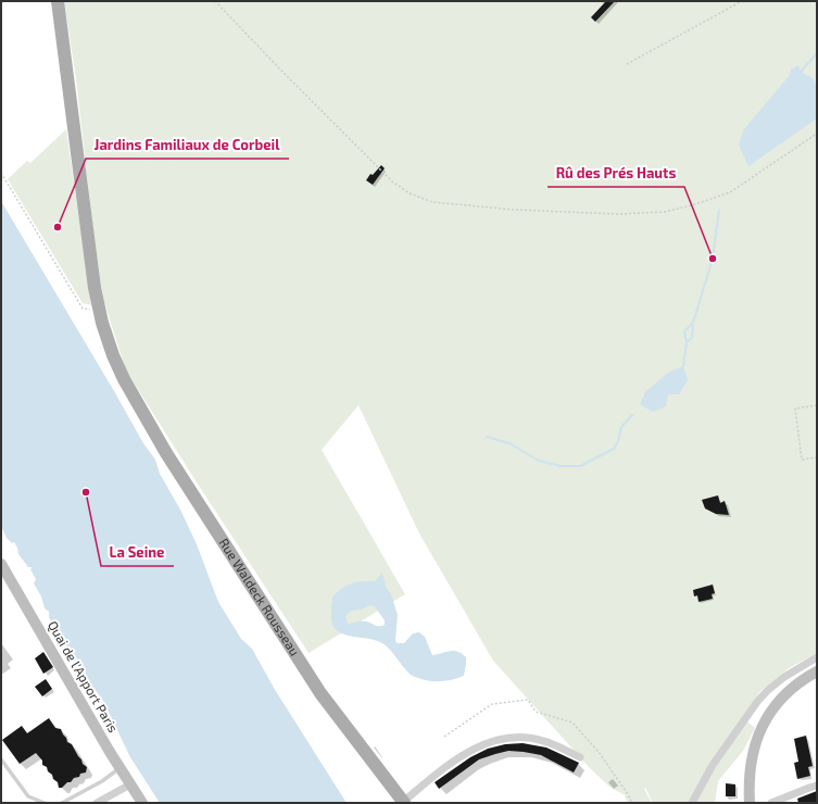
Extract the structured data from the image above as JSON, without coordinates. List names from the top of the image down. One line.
{"streets":{"main road":["Rue Waldeck Rousseau","Quai de l'Apport Paris"]},"places":["Jardins Familiaux de Corbeil","Rû des Prés Hauts","La Seine"]}
